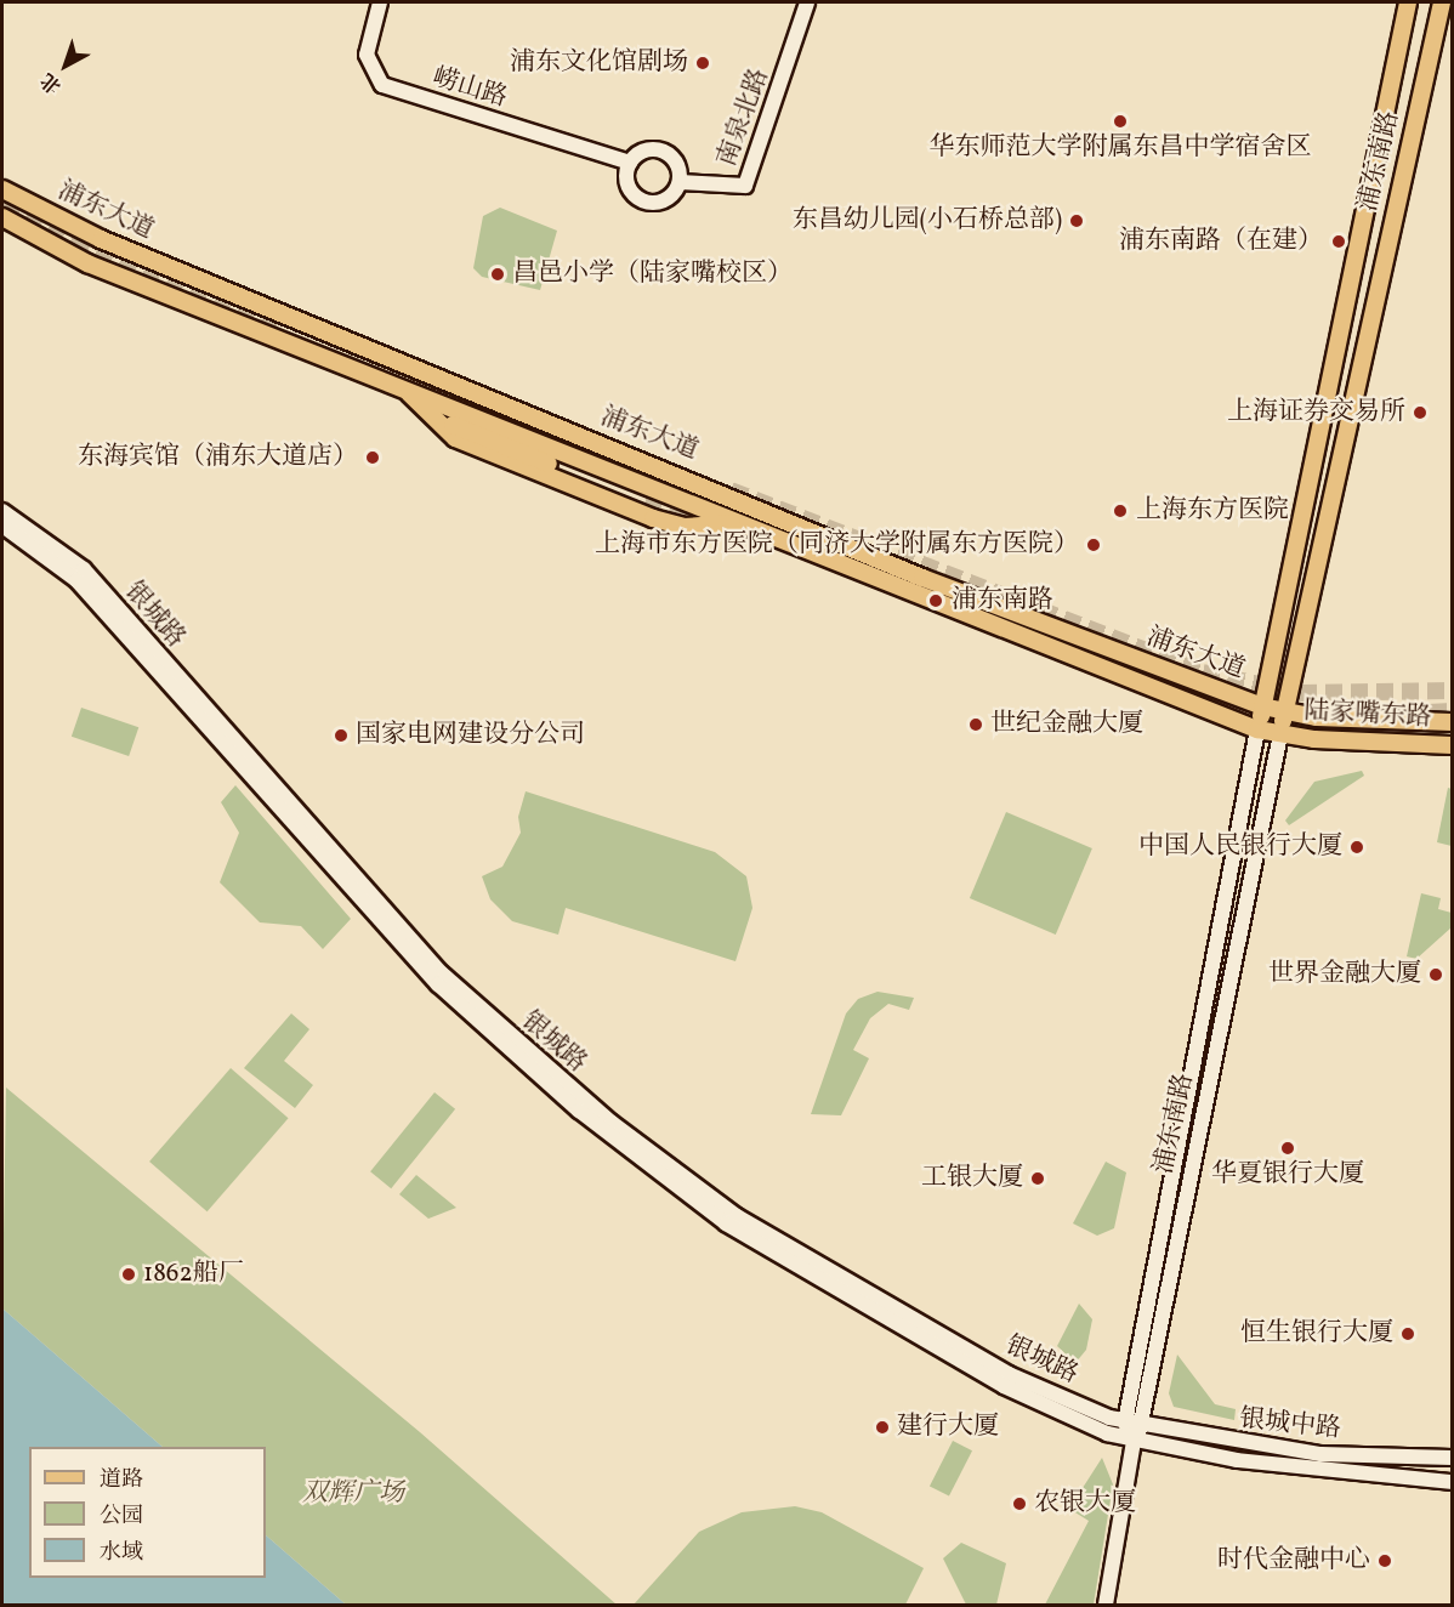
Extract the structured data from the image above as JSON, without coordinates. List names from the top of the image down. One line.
{"streets":{"main road":["崂山路","南泉北路","浦东南路","浦东大道","银城路","陆家嘴东路","银城中路"]},"crossings":[["崂山路","南泉北路"],["浦东南路","浦东大道"],["浦东南路","银城路"],["浦东南路","陆家嘴东路"],["浦东南路","银城中路"],["浦东大道","陆家嘴东路"],["银城路","银城中路"]],"parks":["双辉广场"],"places":["浦东文化馆剧场","华东师范大学附属东昌中学宿舍区","东昌幼儿园(小石桥总部)","浦东南路（在建）","昌邑小学（陆家嘴校区）","上海证券交易所","东海宾馆（浦东大道店）","上海东方医院","上海市东方医院（同济大学附属东方医院）","浦东南路","世纪金融大厦","国家电网建设分公司","中国人民银行大厦","世界金融大厦","华夏银行大厦","工银大厦","1862船厂","恒生银行大厦","建行大厦","农银大厦","时代金融中心"],"legend":["道路","公园","水域"],"north":"bottom left"}
